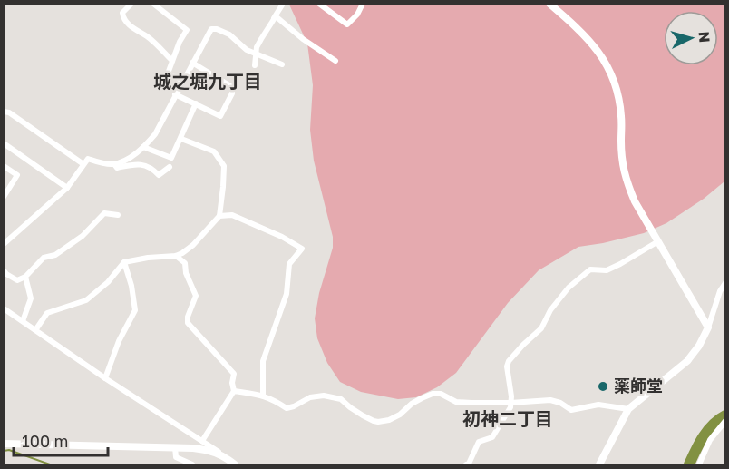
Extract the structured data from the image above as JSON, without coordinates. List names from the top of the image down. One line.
{"districts":["城之堀九丁目","初神二丁目"],"places":["薬師堂"],"scale_bar":"100 m","north":"right"}
